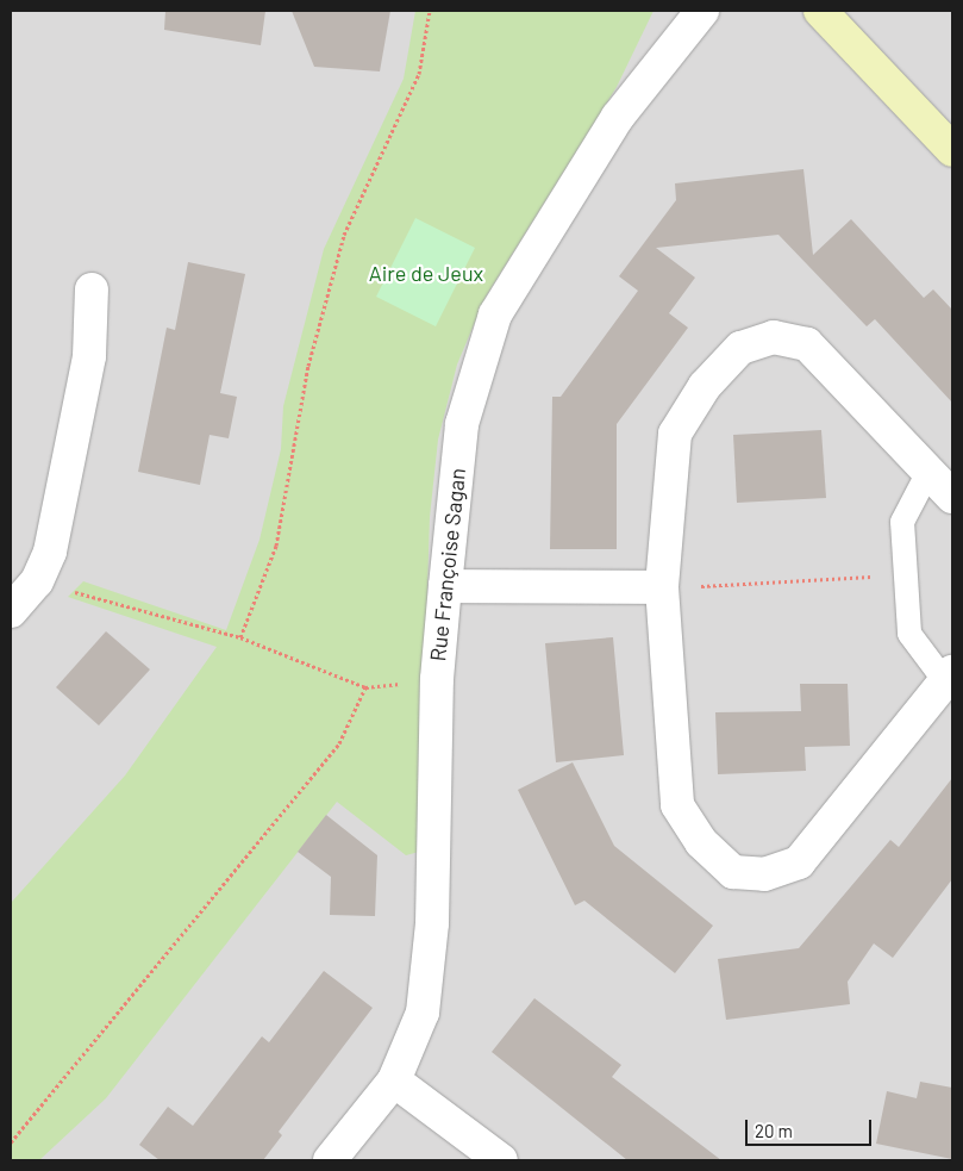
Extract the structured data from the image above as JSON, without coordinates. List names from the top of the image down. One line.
{"streets":{"street":["Rue Françoise Sagan"]},"parks":["Aire de Jeux"],"scale_bar":"20 m"}
